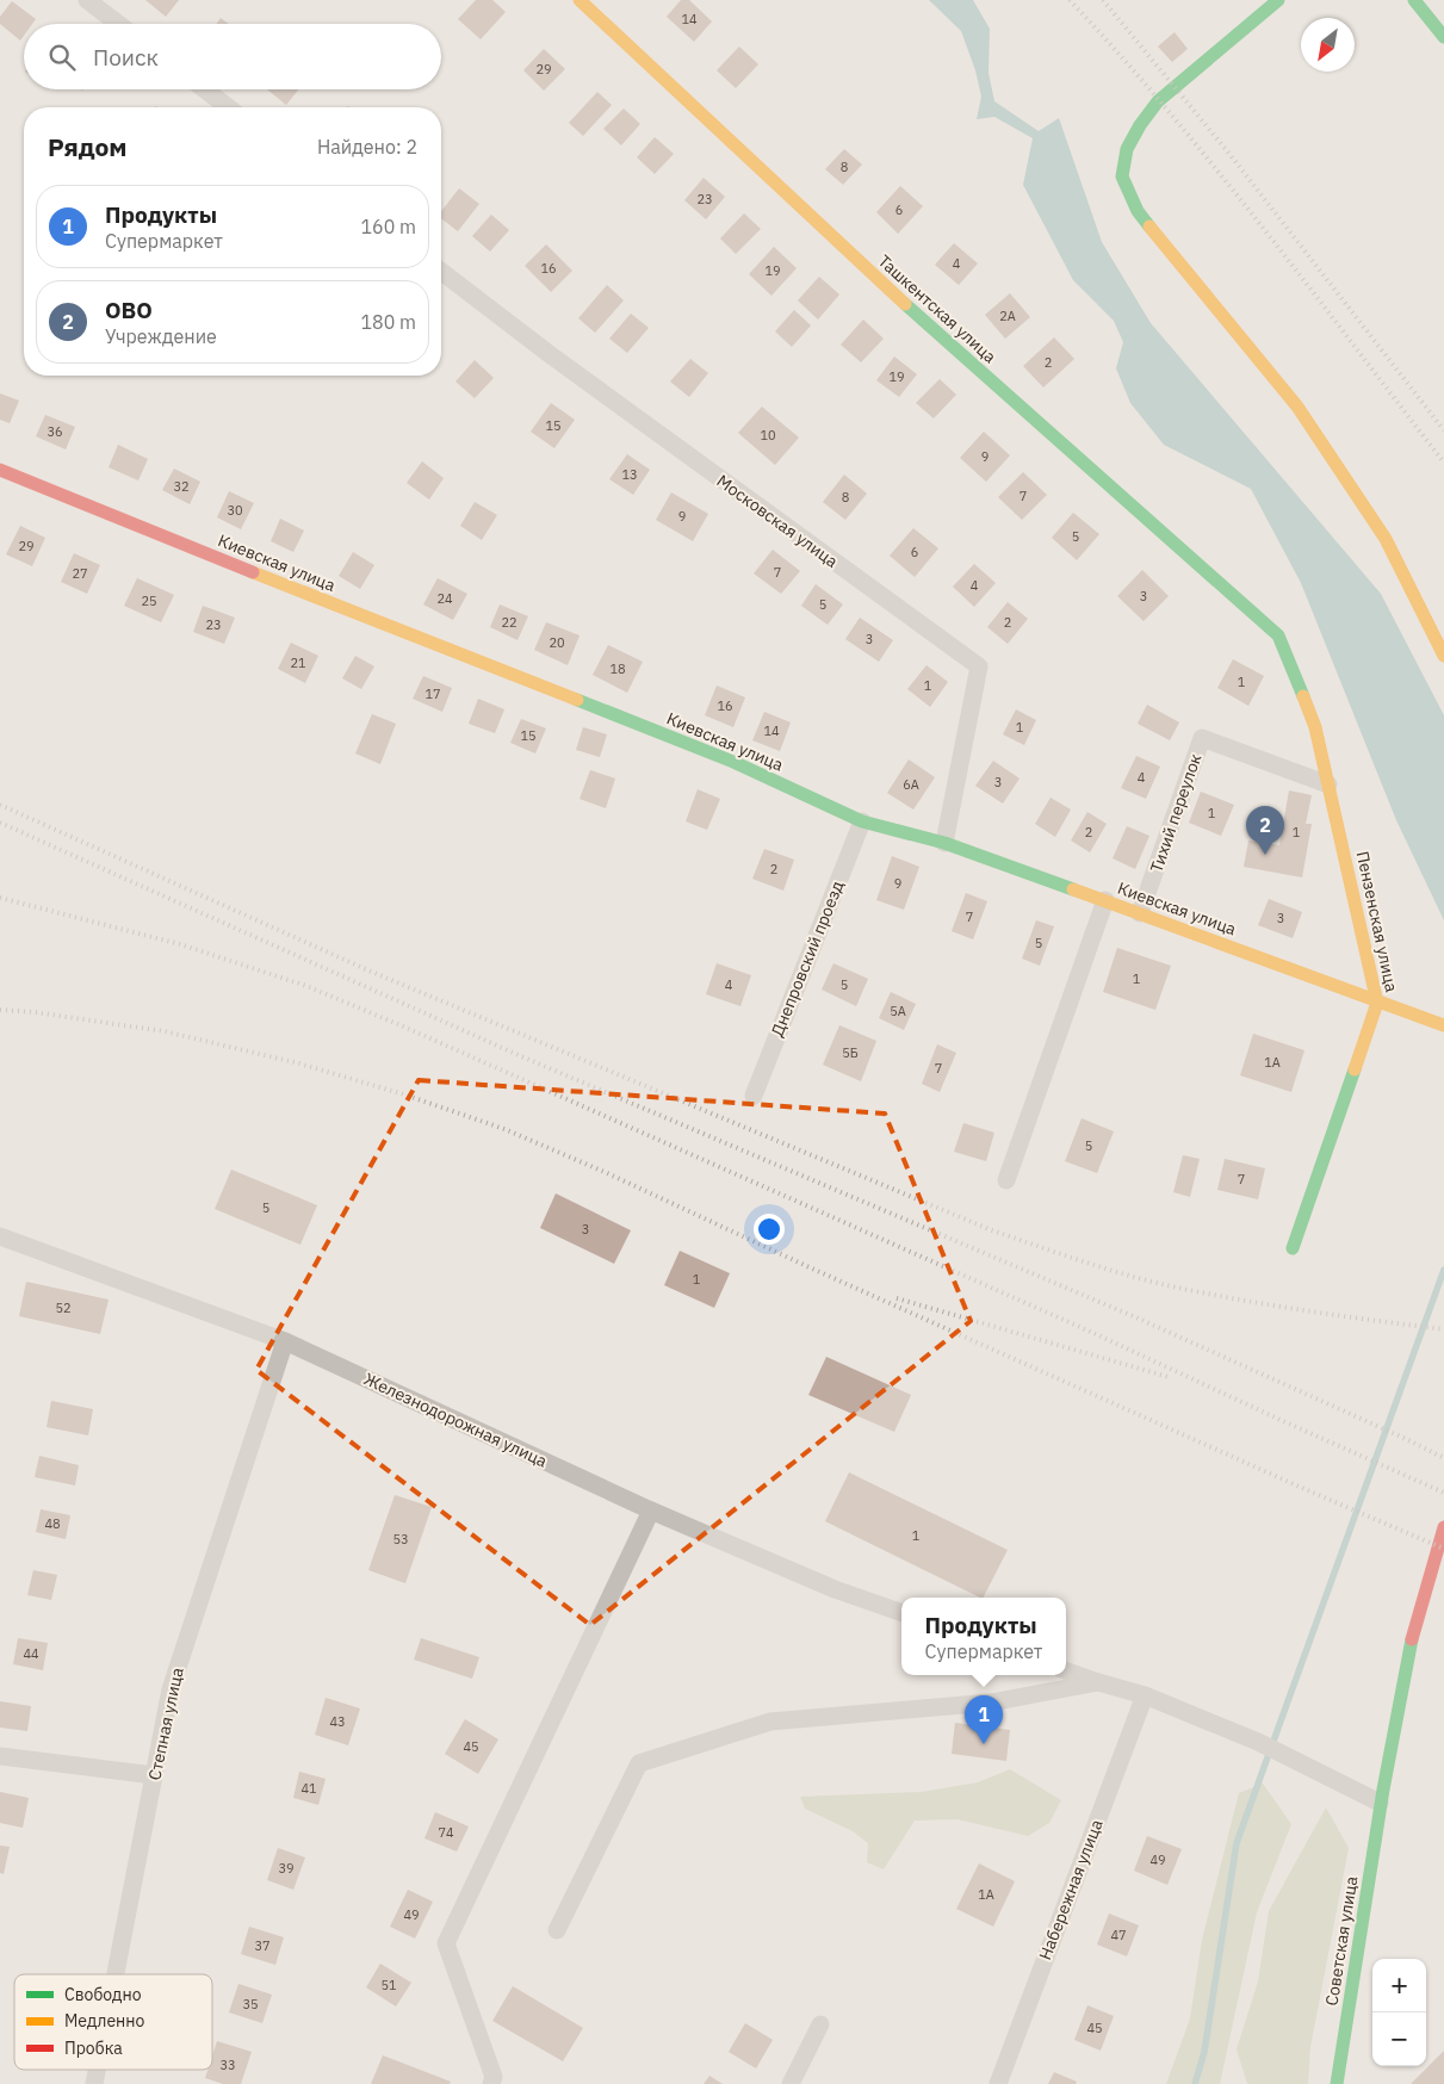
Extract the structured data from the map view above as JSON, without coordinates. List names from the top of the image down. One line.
{"streets":{"street":["Ташкентская улица","Московская улица","Киевская улица","Тихий переулок","Пензенская улица","Днепровский проезд","Железнодорожная улица","Степная улица","Набережная улица","Советская улица"]},"crossings":[["Ташкентская улица","Пензенская улица"],["Московская улица","Киевская улица"],["Киевская улица","Тихий переулок"],["Киевская улица","Пензенская улица"],["Киевская улица","Днепровский проезд"],["Тихий переулок","Пензенская улица"],["Железнодорожная улица","Степная улица"]],"house_numbers":["14","29","8","23","6","4","16","19","2А","2","19","15","36","10","9","13","32","7","8","30","9","5","29","6","7","27","4","3","24","25","5","22","2","23","3","20","21","18","1","1","17","16","1","14","15","4","3","6А","1","2","1","2","9","7","3","5","1","4","5","5А","5Б","1А","7","5","7","5","3","1","52","48","1","53","44","43","45","41","74","49","39","1А","49","47","37","51","35","45","33"],"legend":["Свободно","Медленно","Пробка"],"north":"bottom left","page":{"search":"Поиск","heading":["Рядом","Найдено: 2"],"list":[{"mark":"1","name":"Продукты","note":"Супермаркет","value":"160 m"},{"mark":"2","name":"ОВО","note":"Учреждение","value":"180 m"}],"pins":["2","1"],"popup":["Продукты","Супермаркет"],"map_buttons":["+","−"]}}
